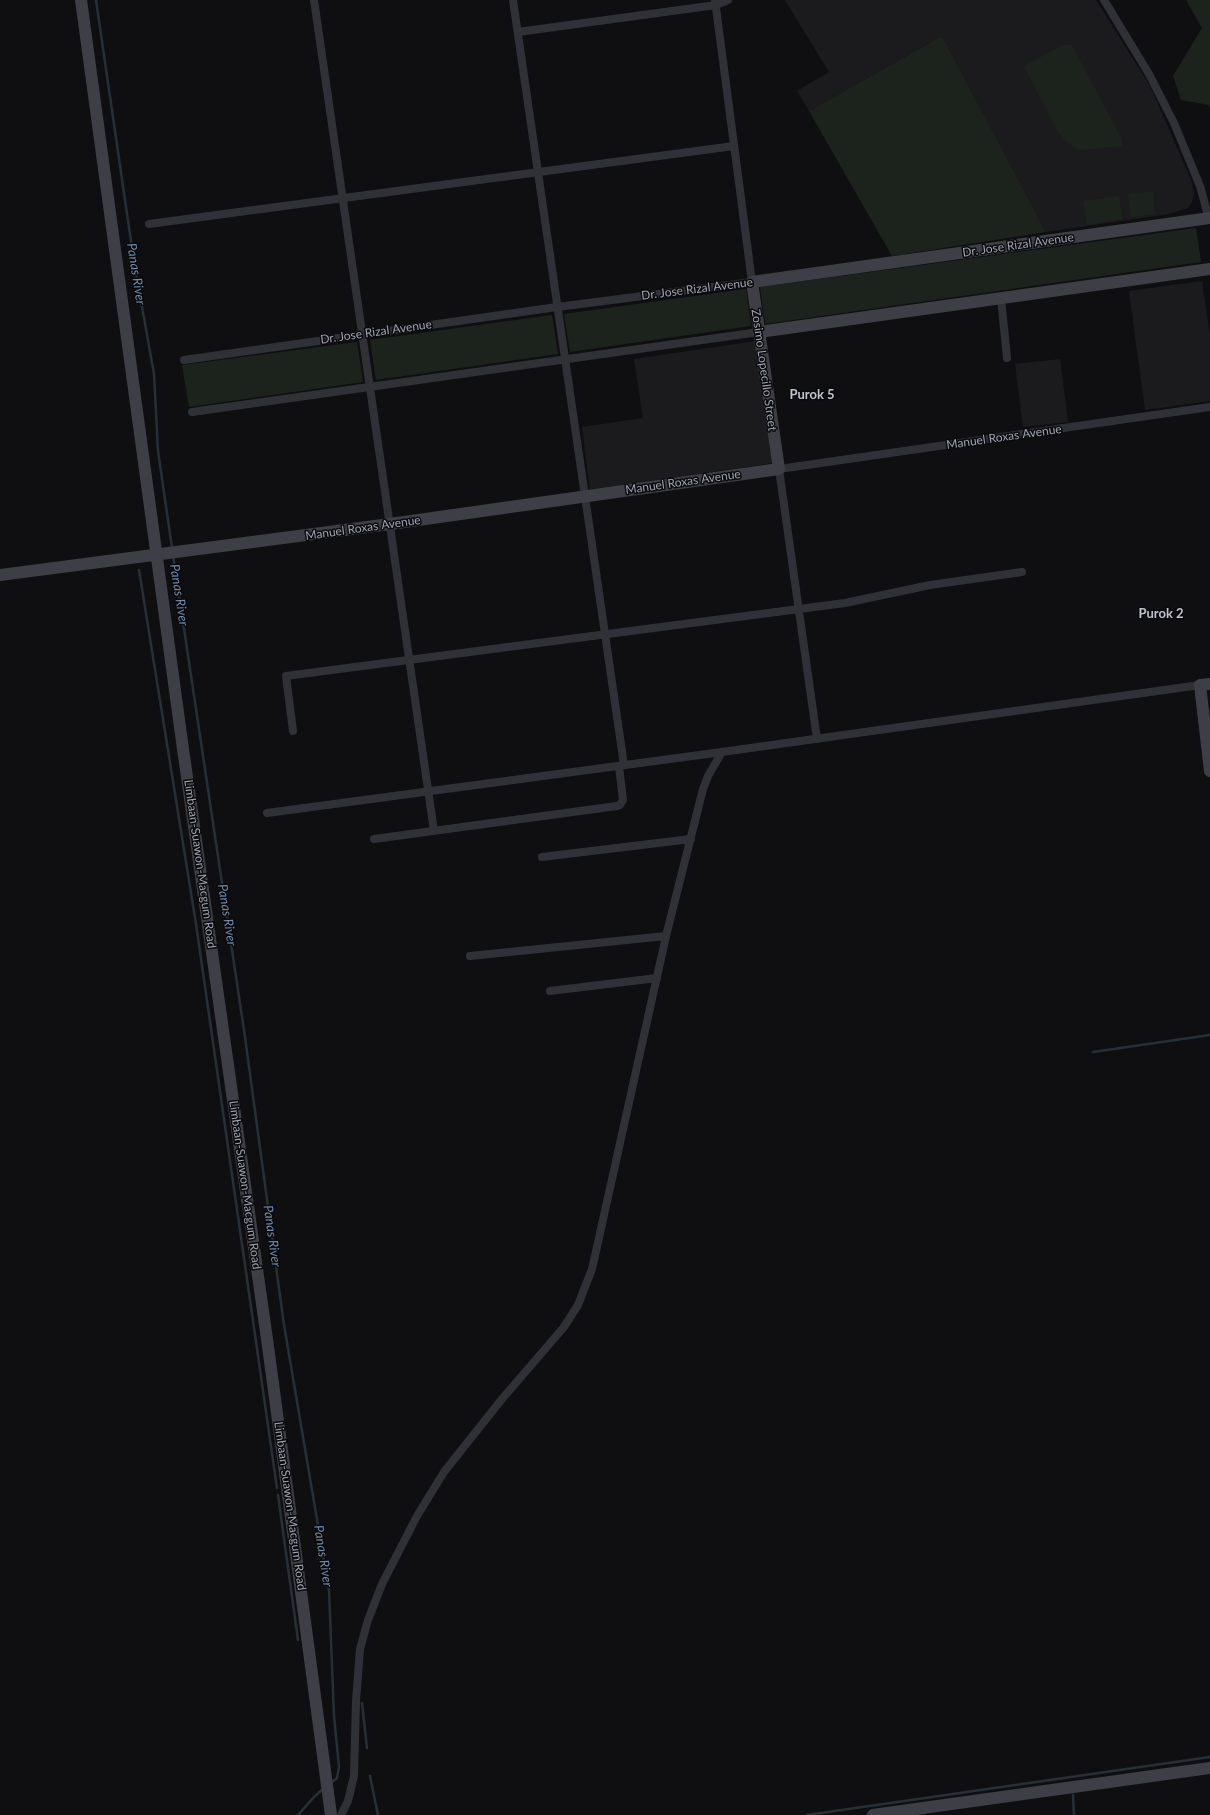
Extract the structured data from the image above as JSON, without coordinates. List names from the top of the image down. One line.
{"streets":{"street":["Dr. Jose Rizal Avenue","Zosimo Lopecillo Street","Manuel Roxas Avenue","Limbaan-Suawon-Macgum Road"]},"crossings":[["Dr. Jose Rizal Avenue","Zosimo Lopecillo Street"],["Zosimo Lopecillo Street","Manuel Roxas Avenue"],["Manuel Roxas Avenue","Limbaan-Suawon-Macgum Road"]],"districts":["Purok 5","Purok 2"],"water":["Panas River"]}
